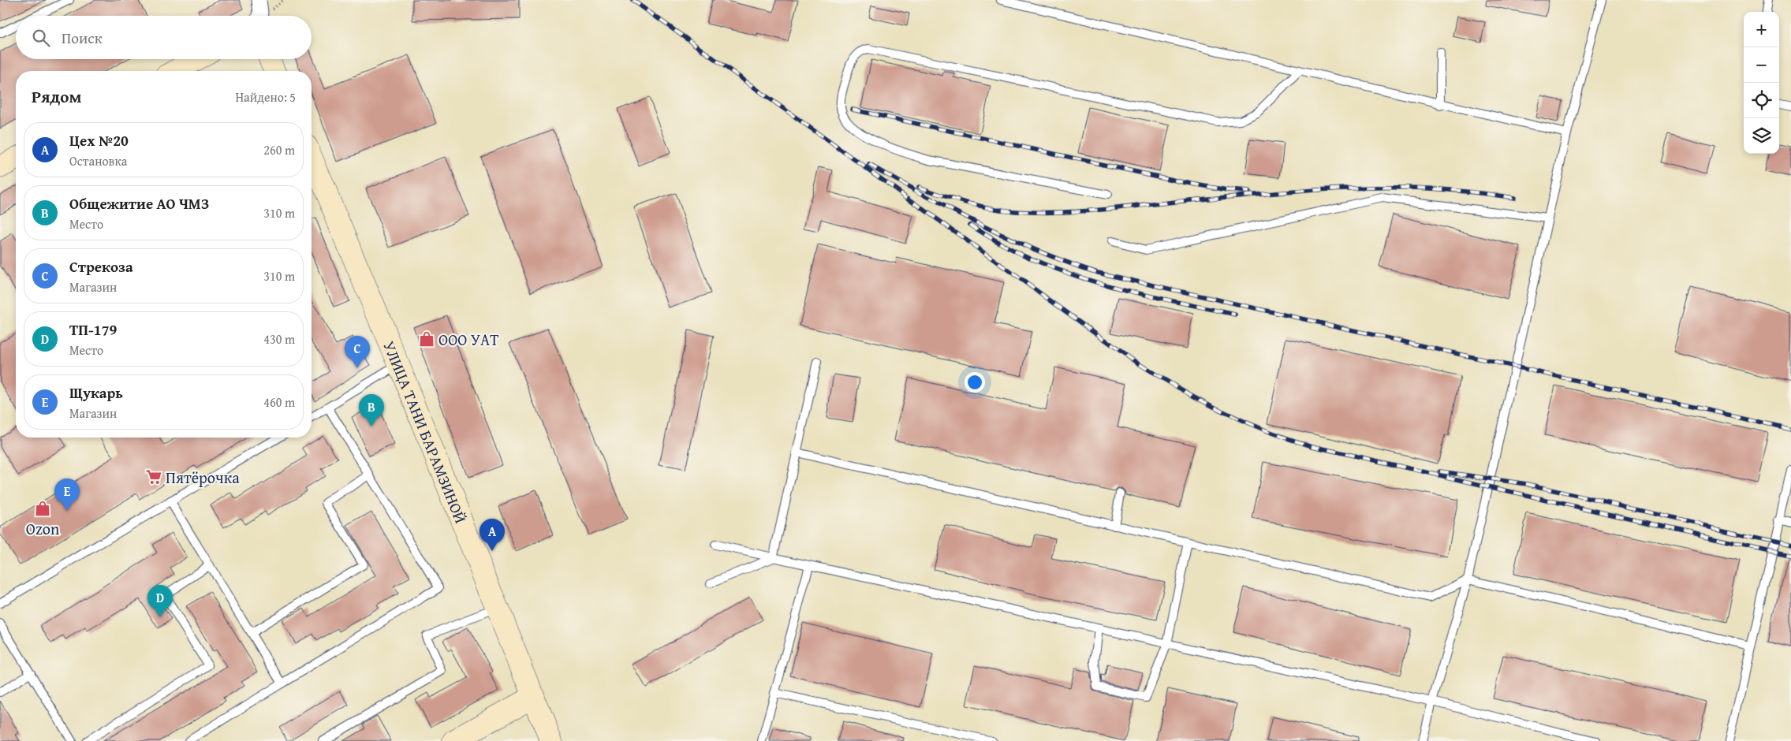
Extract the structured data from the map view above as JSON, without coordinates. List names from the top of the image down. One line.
{"streets":{"street":["УЛИЦА ТАНИ БАРАМЗИНОЙ"]},"places":{"shop":["ООО УАТ","Ozon"],"supermarket":["Пятёрочка"]},"page":{"map_buttons":["+","−"],"search":"Поиск","heading":["Рядом","Найдено: 5"],"list":[{"mark":"A","name":"Цех №20","note":"Остановка","value":"260 m"},{"mark":"B","name":"Общежитие АО ЧМЗ","note":"Место","value":"310 m"},{"mark":"C","name":"Стрекоза","note":"Магазин","value":"310 m"},{"mark":"D","name":"ТП-179","note":"Место","value":"430 m"},{"mark":"E","name":"Щукарь","note":"Магазин","value":"460 m"}],"pins":["C","B","E","A","D"]}}
